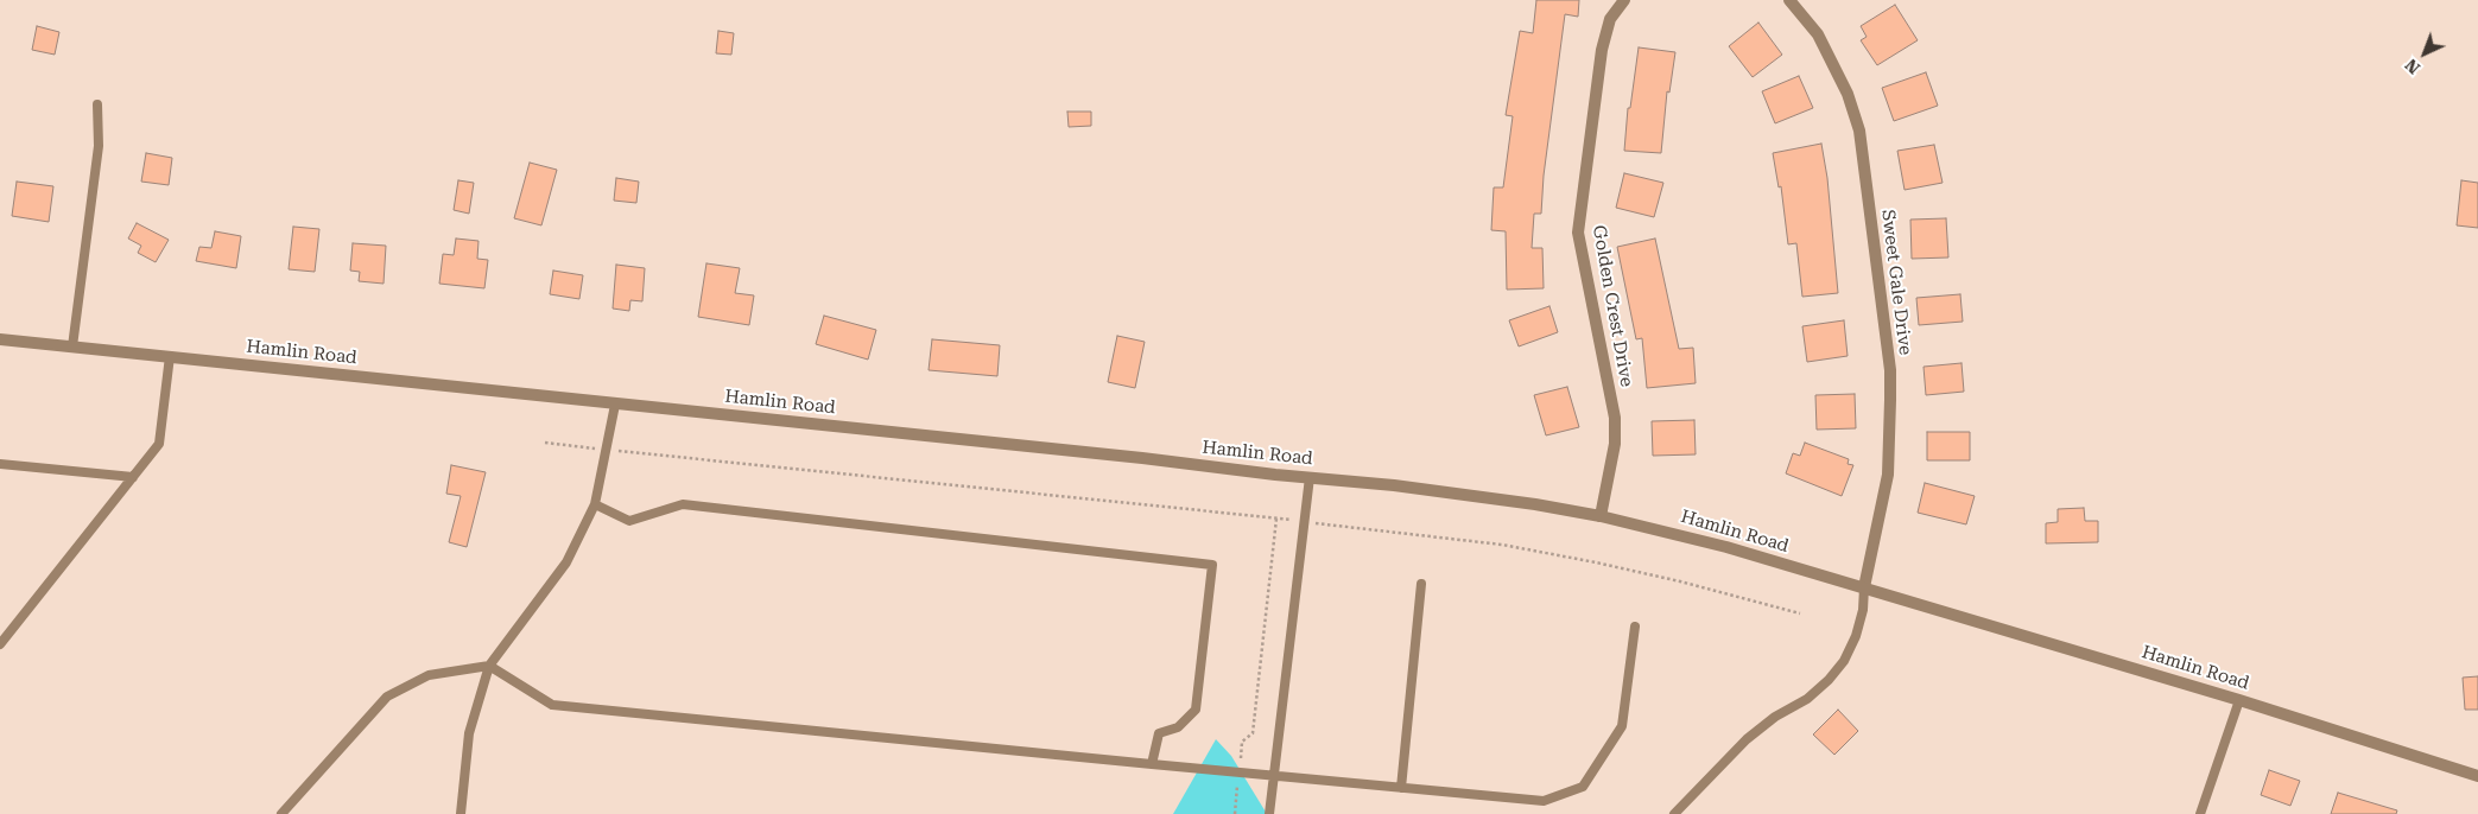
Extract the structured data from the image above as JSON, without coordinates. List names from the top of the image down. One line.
{"streets":{"street":["Sweet Gale Drive","Golden Crest Drive","Hamlin Road"]},"crossings":[["Sweet Gale Drive","Hamlin Road"],["Golden Crest Drive","Hamlin Road"]],"north":"bottom left"}
